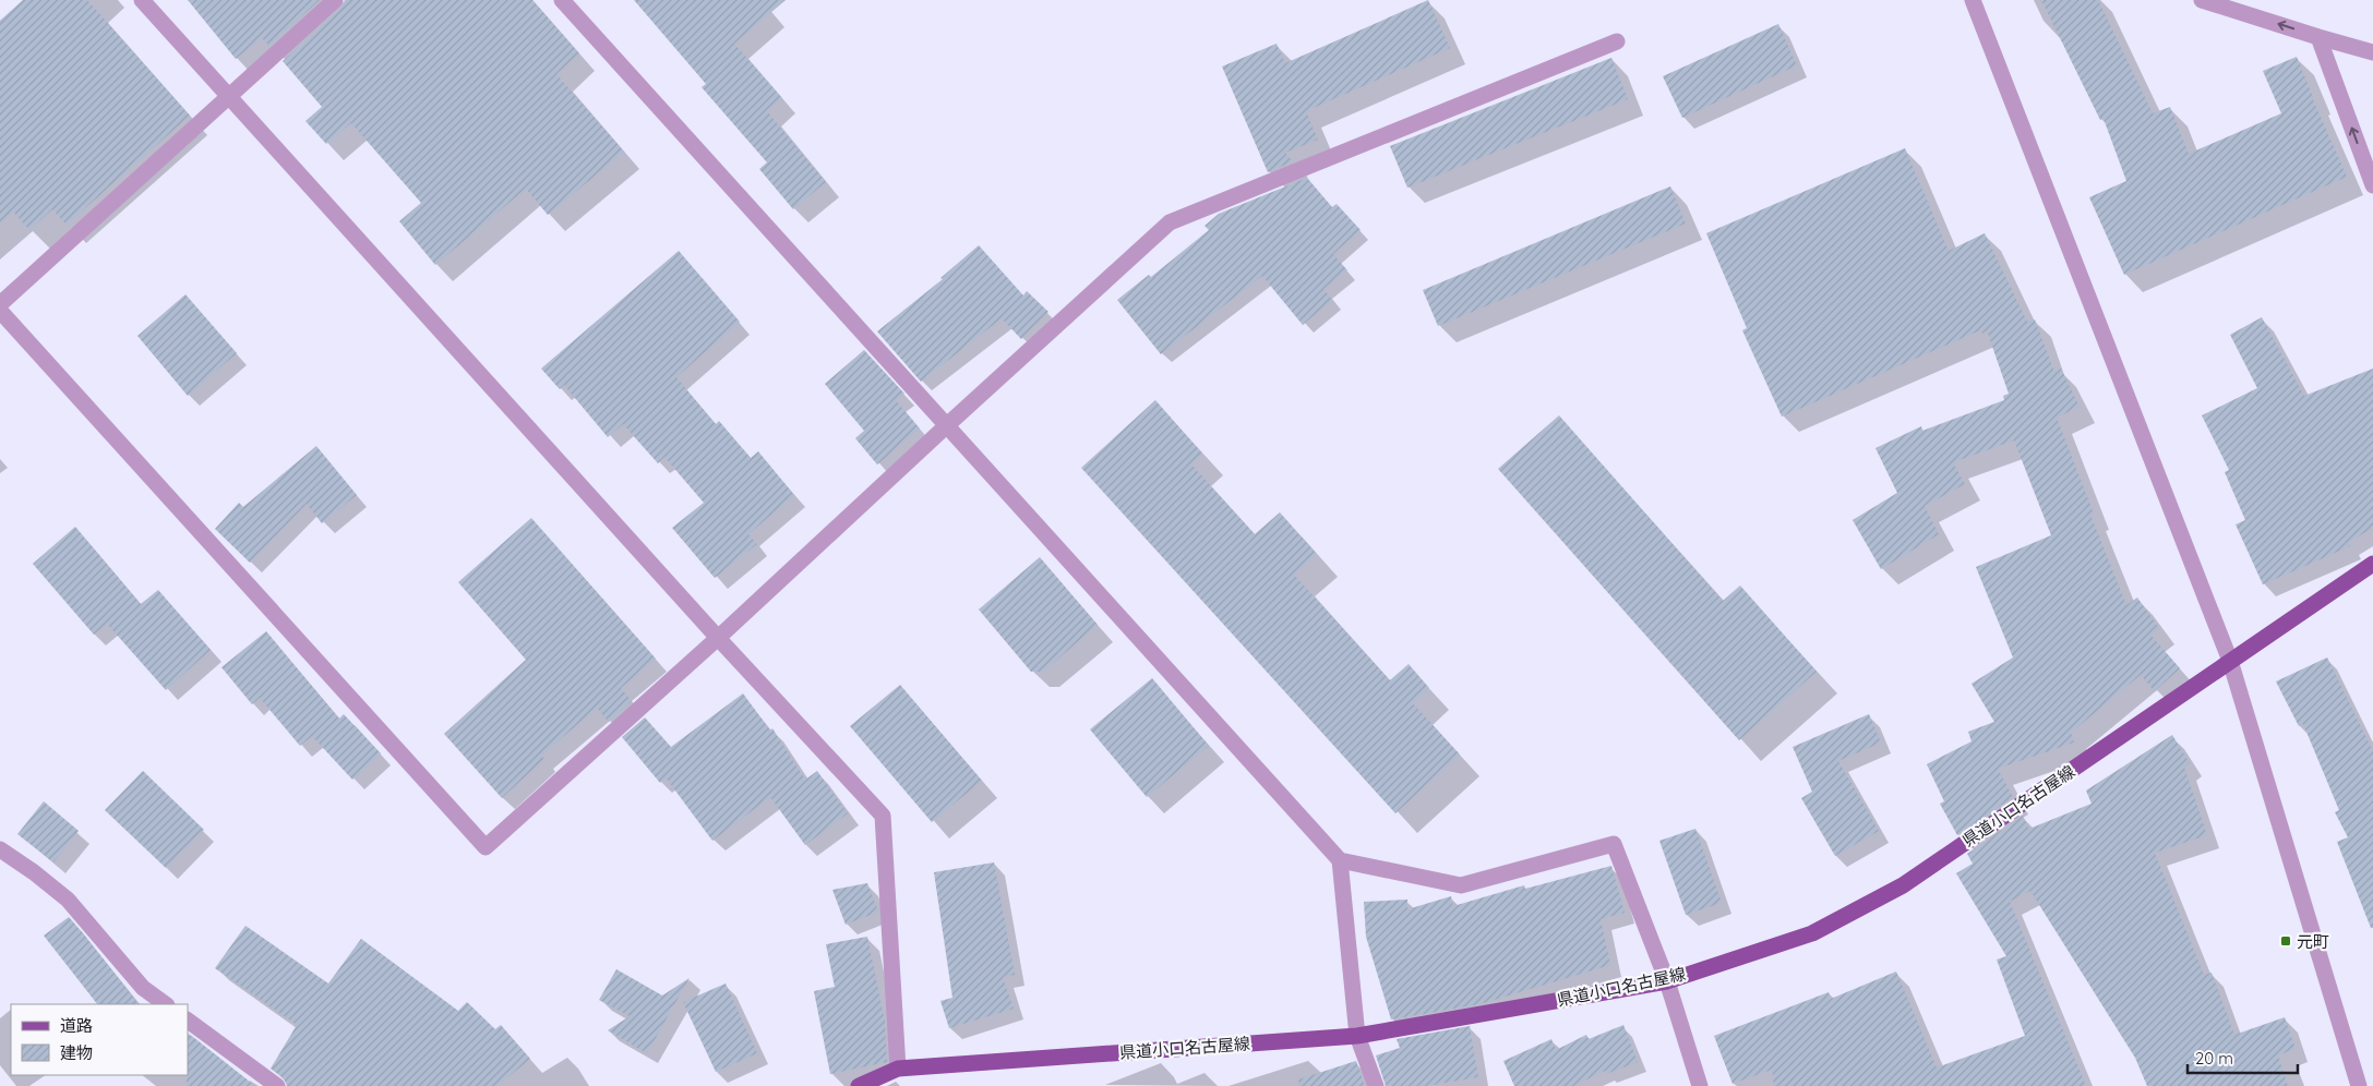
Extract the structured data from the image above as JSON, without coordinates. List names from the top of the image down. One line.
{"streets":{"main road":["県道小口名古屋線"]},"places":{"transit":["元町"]},"legend":["道路","建物"],"scale_bar":"20 m"}
